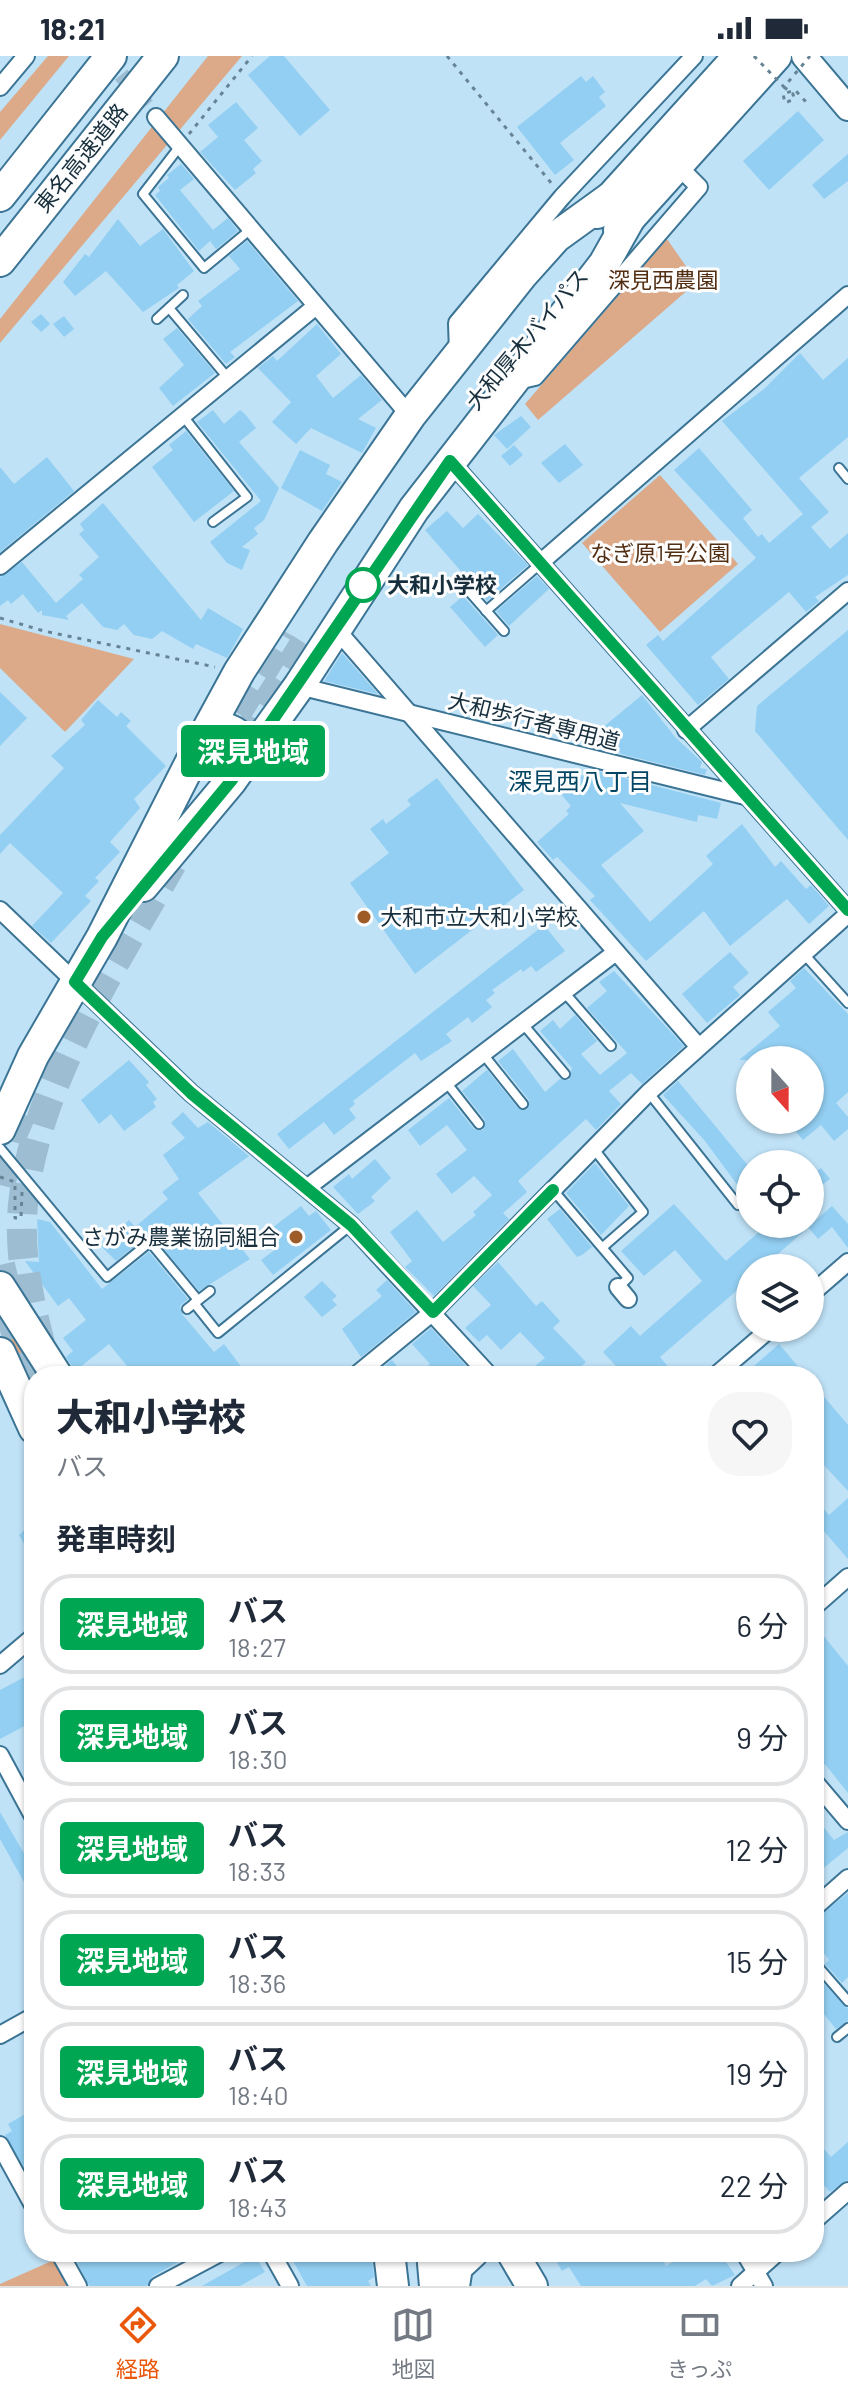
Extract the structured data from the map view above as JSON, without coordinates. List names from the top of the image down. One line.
{"streets":{"highway":["東名高速道路","大和厚木バイパス"],"street":["大和歩行者専用道"]},"districts":["深見西八丁目"],"parks":["深見西農園","なぎ原1号公園"],"places":["大和小学校","大和市立大和小学校","さがみ農業協同組合"],"lines":["bus line 深見地域"],"north":"bottom","page":{"status":"18:21","on_map":"深見地域","heading":[["大和小学校","バス"],"発車時刻"],"list":[{"mark":"深見地域","name":"バス","note":"18:27","value":"6 分"},{"mark":"深見地域","name":"バス","note":"18:30","value":"9 分"},{"mark":"深見地域","name":"バス","note":"18:33","value":"12 分"},{"mark":"深見地域","name":"バス","note":"18:36","value":"15 分"},{"mark":"深見地域","name":"バス","note":"18:40","value":"19 分"},{"mark":"深見地域","name":"バス","note":"18:43","value":"22 分"}],"tabs":["経路","地図","きっぷ"]}}
